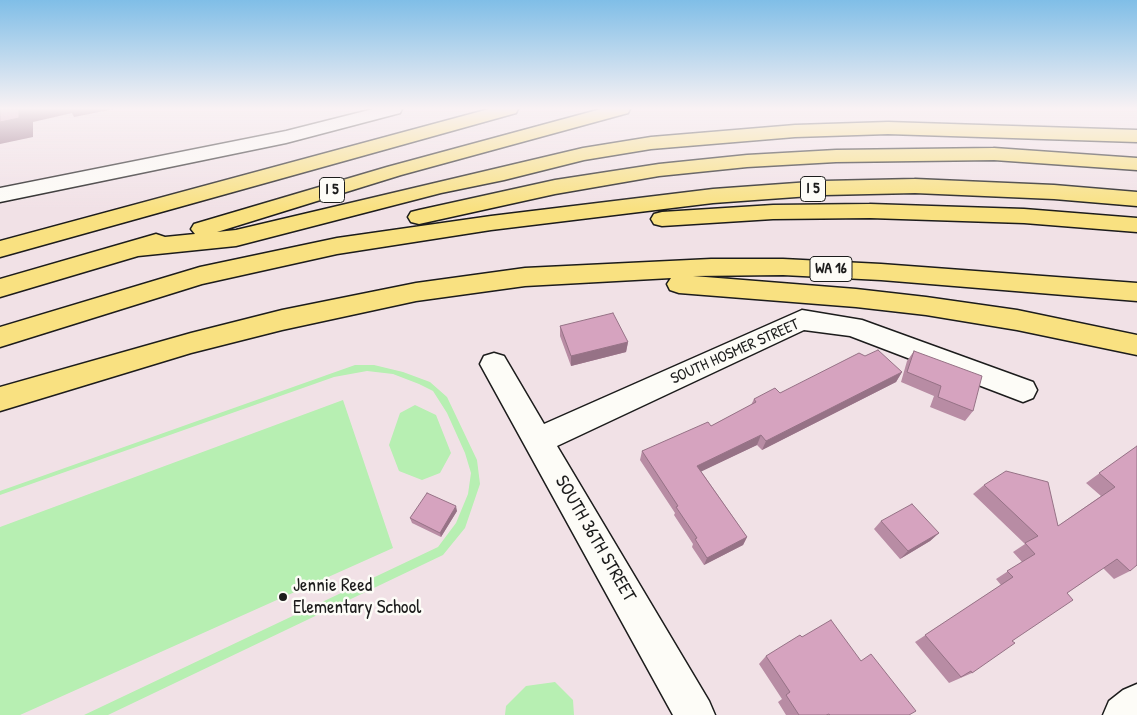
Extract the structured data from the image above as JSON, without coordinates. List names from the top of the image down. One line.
{"streets":{"highway":["I 5","WA 16"],"street":["SOUTH HOSMER STREET","SOUTH 36TH STREET"]},"crossings":[["SOUTH HOSMER STREET","SOUTH 36TH STREET"]],"places":["Jennie Reed Elementary School"]}
